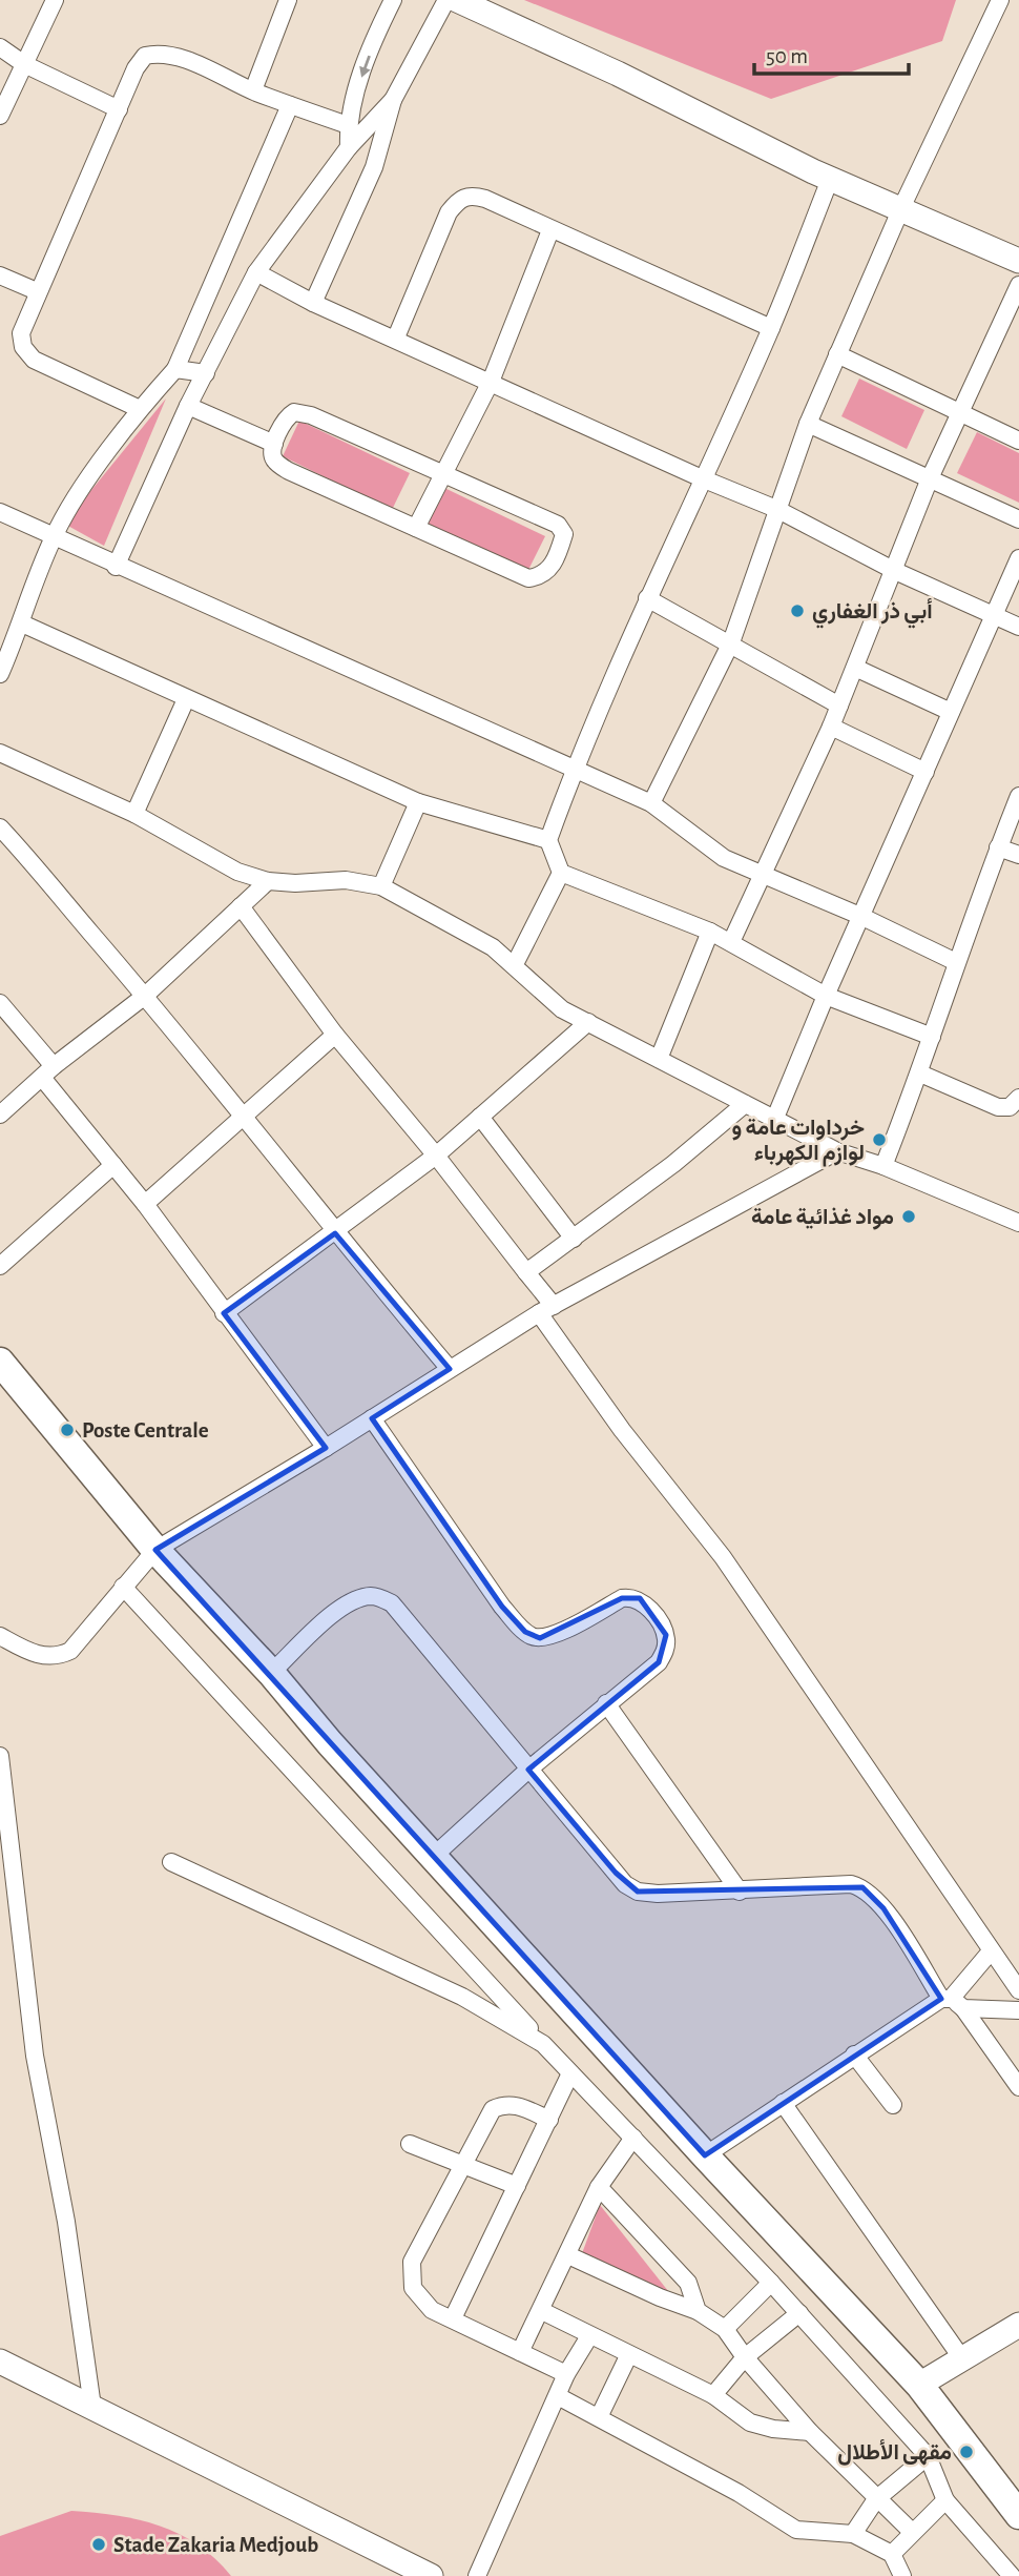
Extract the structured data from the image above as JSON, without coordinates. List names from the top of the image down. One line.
{"places":["أبي ذر الغفاري","خرداوات عامة و لوازم الكهرباء","مواد غذائية عامة","Poste Centrale","مقهى الأطلال","Stade Zakaria Medjoub"],"scale_bar":"50 m"}
